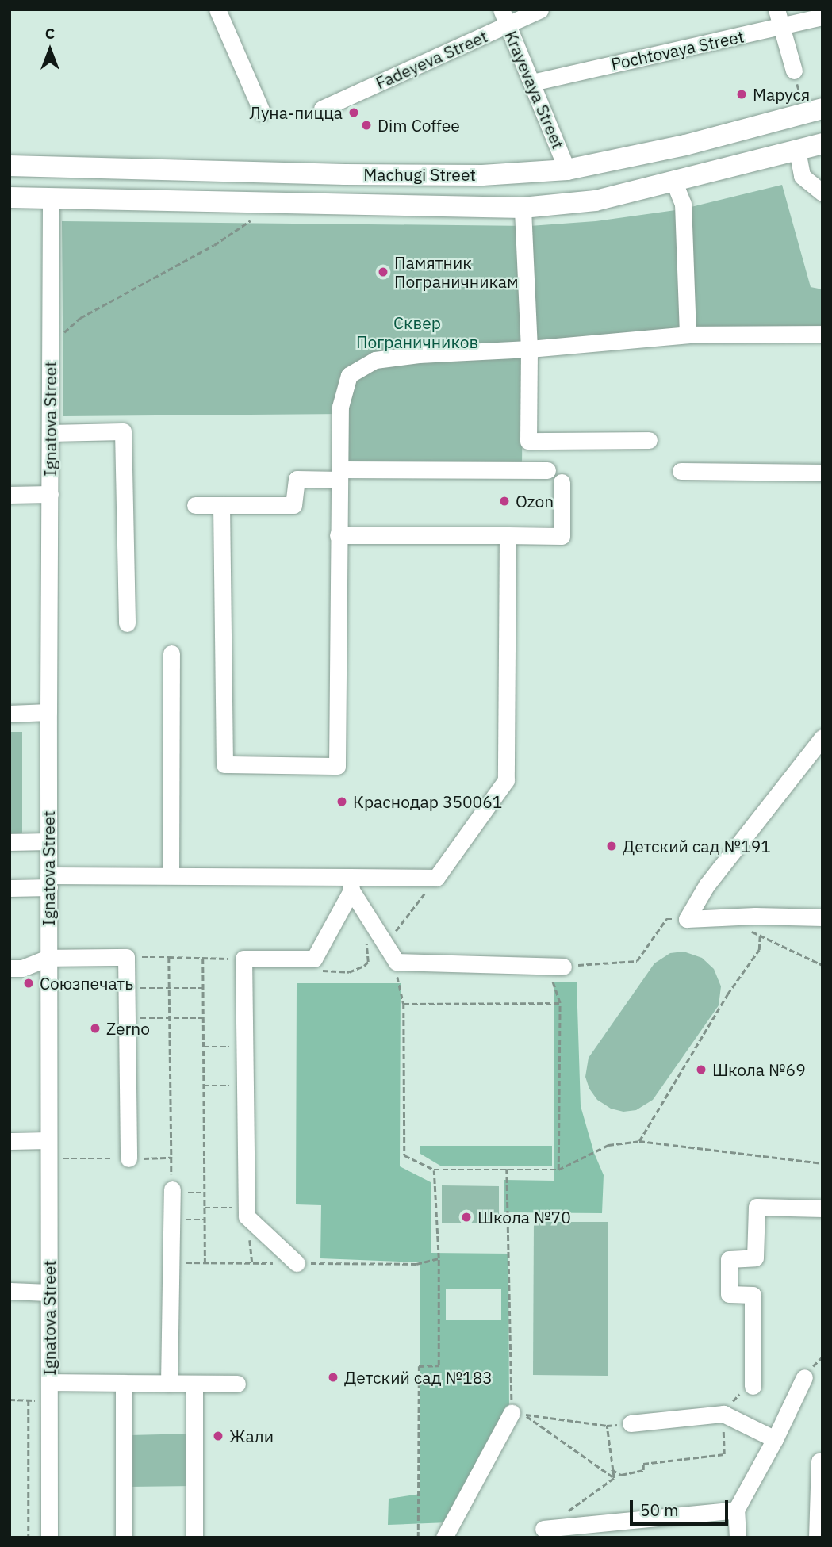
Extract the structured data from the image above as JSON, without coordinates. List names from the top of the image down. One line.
{"streets":{"main road":["Machugi Street"],"street":["Pochtovaya Street","Fadeyeva Street","Krayevaya Street","Ignatova Street"]},"crossings":[["Pochtovaya Street","Krayevaya Street"],["Fadeyeva Street","Krayevaya Street"],["Krayevaya Street","Machugi Street"],["Machugi Street","Ignatova Street"]],"parks":["Сквер Пограничников"],"places":["Маруся","Луна-пицца","Dim Coffee","Памятник Пограничникам","Ozon","Краснодар 350061","Детский сад №191","Союзпечать","Zerno","Школа №69","Школа №70","Детский сад №183","Жали"],"scale_bar":"50 m","north":"top"}
